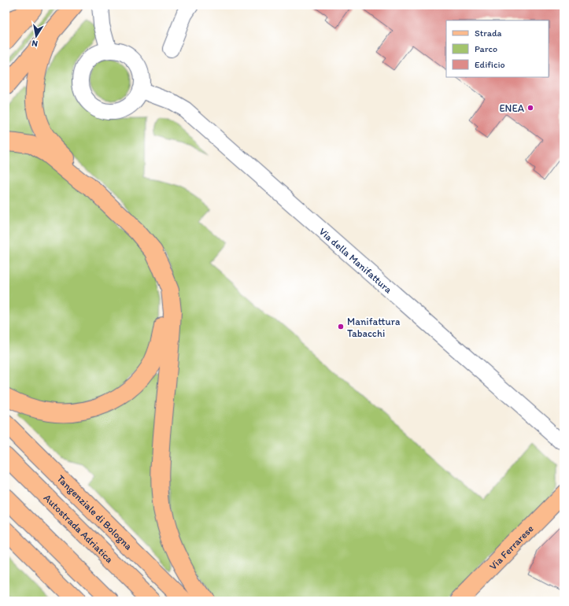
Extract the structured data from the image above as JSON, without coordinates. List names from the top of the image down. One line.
{"streets":{"main road":["Tangenziale di Bologna","Autostrada Adriatica","Via Ferrarese"],"street":["Via della Manifattura"]},"places":["ENEA","Manifattura Tabacchi"],"legend":["Strada","Parco","Edificio"],"north":"bottom"}
